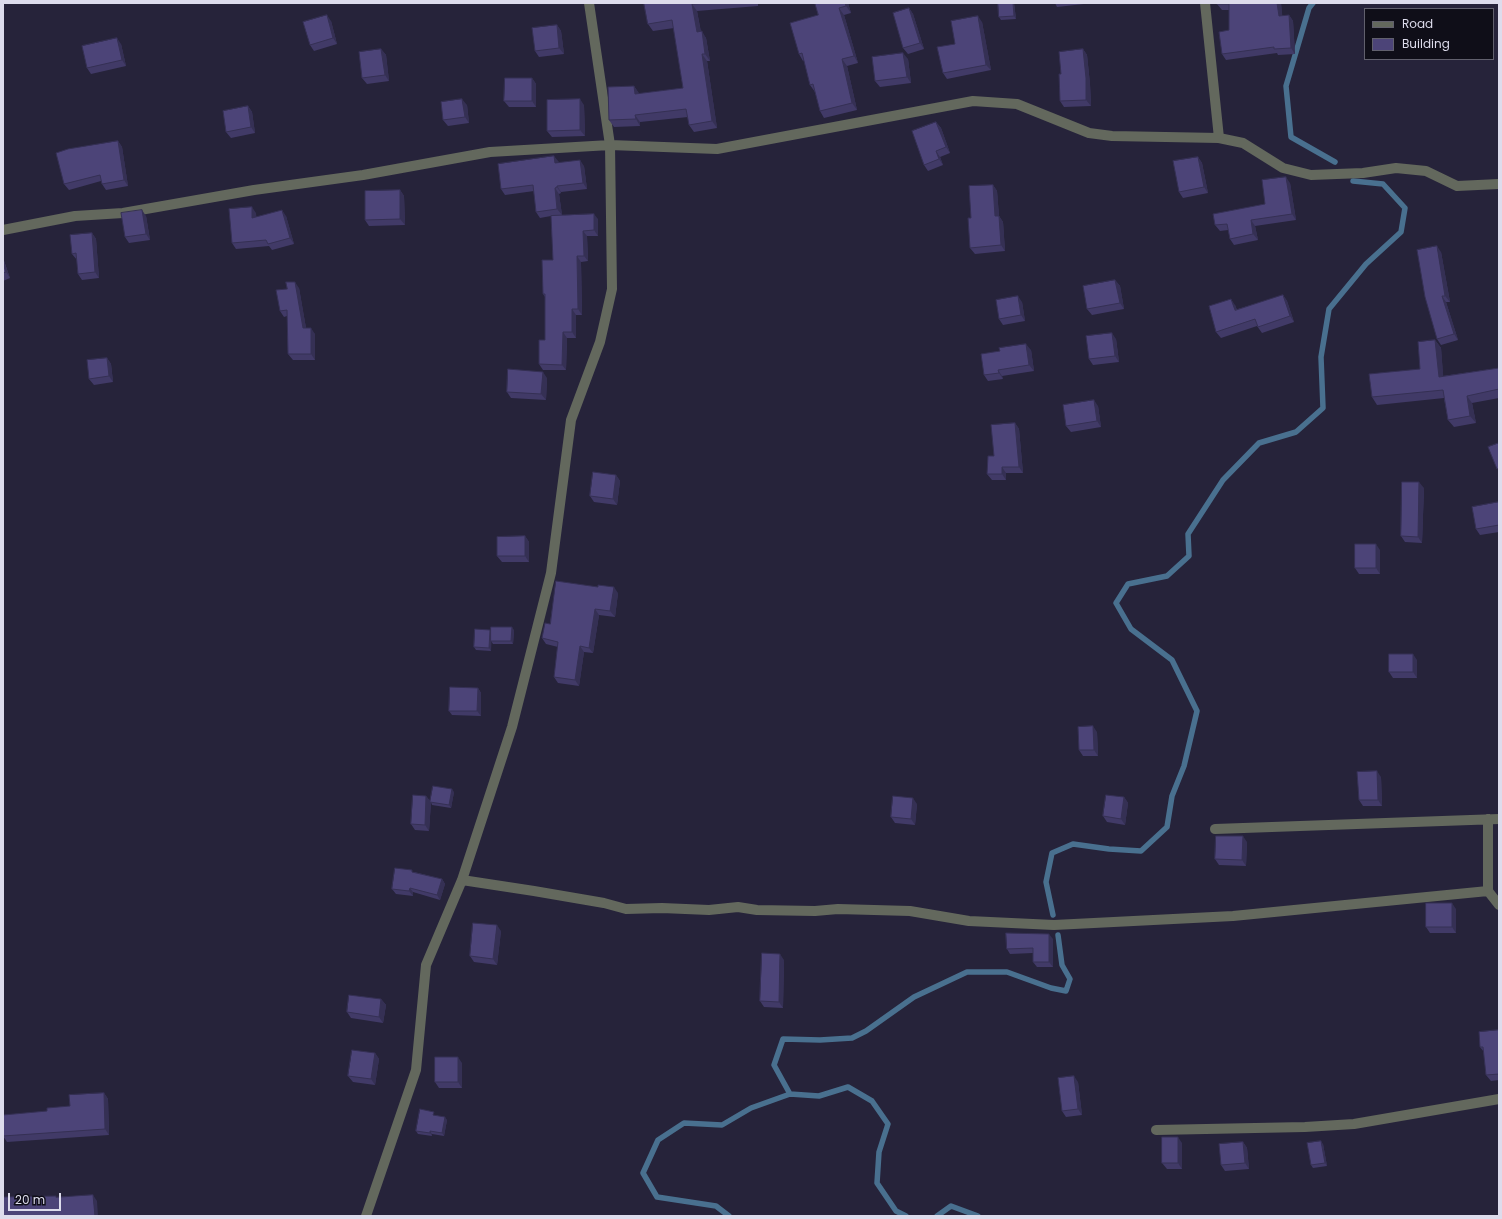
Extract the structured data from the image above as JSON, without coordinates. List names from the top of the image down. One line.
{"legend":["Road","Building"],"scale_bar":"20 m"}
